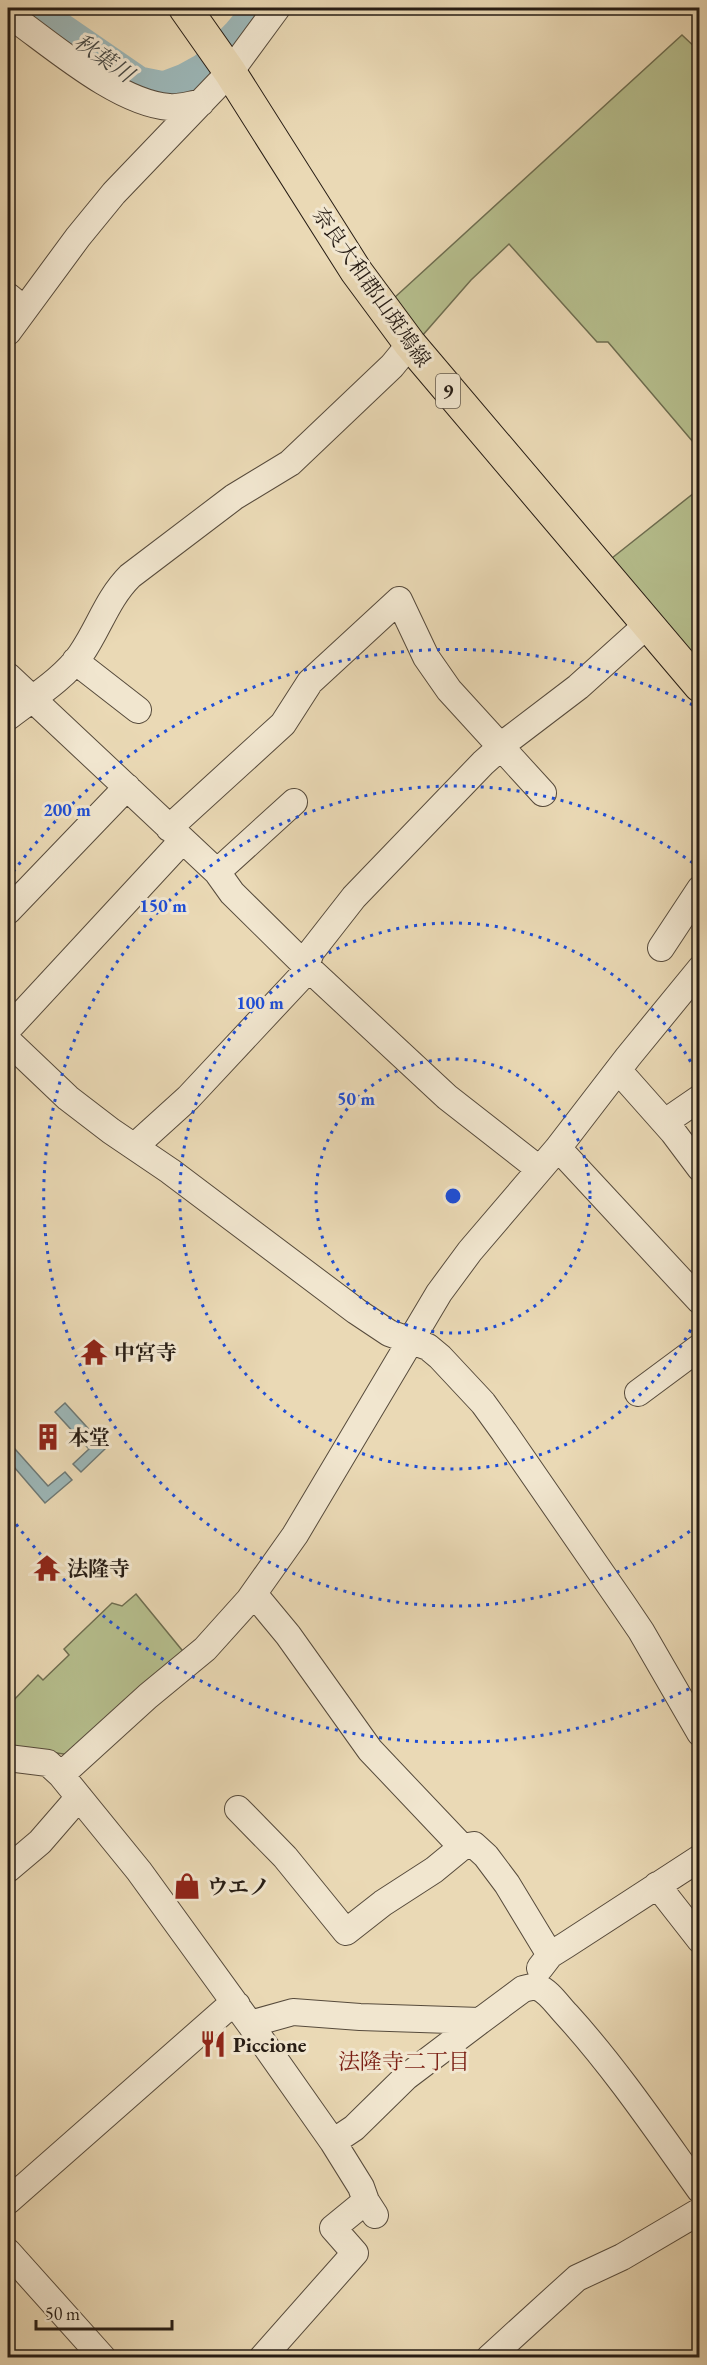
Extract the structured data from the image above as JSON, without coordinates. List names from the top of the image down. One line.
{"streets":{"main road":["奈良大和郡山斑鳩線","9"]},"districts":["法隆寺二丁目"],"water":["秋葉川"],"places":{"temple":["中宮寺","法隆寺"],"building":["本堂"],"shop":["ウエノ"],"restaurant":["Piccione"]},"scale_bar":"50 m","rings":["200 m","150 m","100 m","50 m"]}
